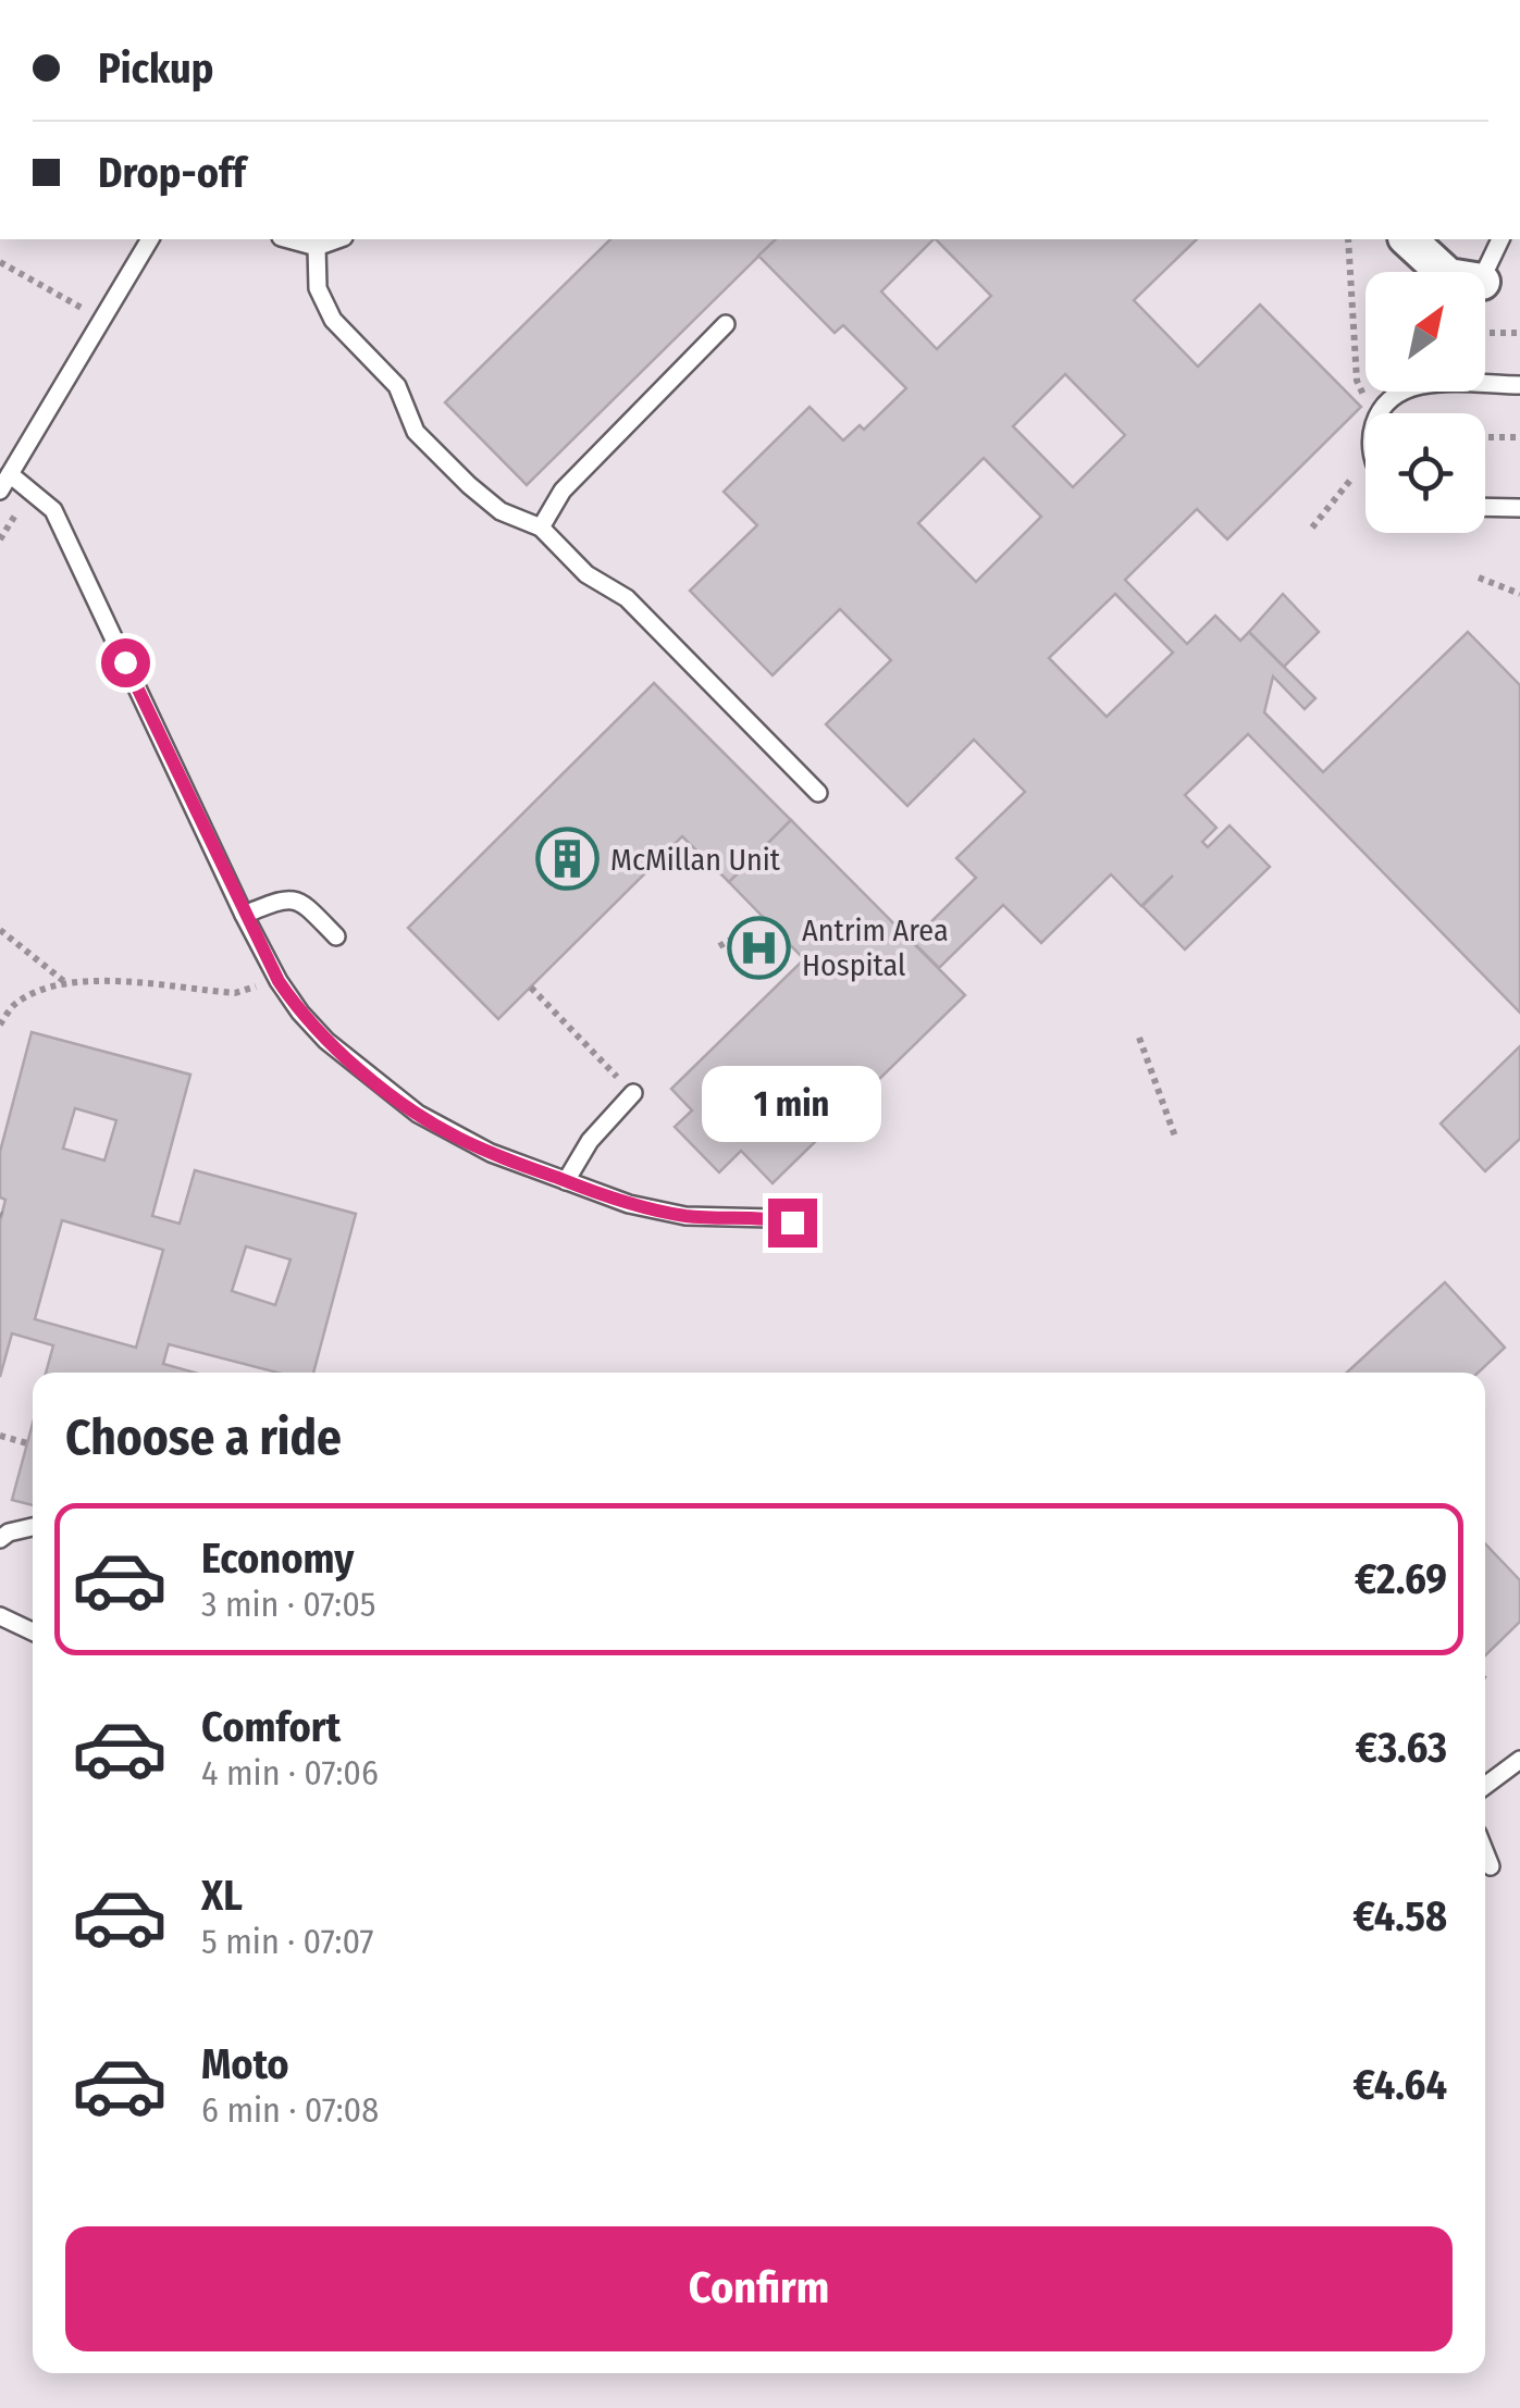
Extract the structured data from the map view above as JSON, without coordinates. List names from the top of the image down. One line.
{"places":{"building":["McMillan Unit"],"hospital":["Antrim Area Hospital"]},"north":"top right","page":{"banner":["Pickup","Drop-off"],"bubble":"1 min","heading":"Choose a ride","list":[{"name":"Economy","note":"3 min · 07:05","value":"€2.69"},{"name":"Comfort","note":"4 min · 07:06","value":"€3.63"},{"name":"XL","note":"5 min · 07:07","value":"€4.58"},{"name":"Moto","note":"6 min · 07:08","value":"€4.64"}],"buttons":"Confirm"}}
